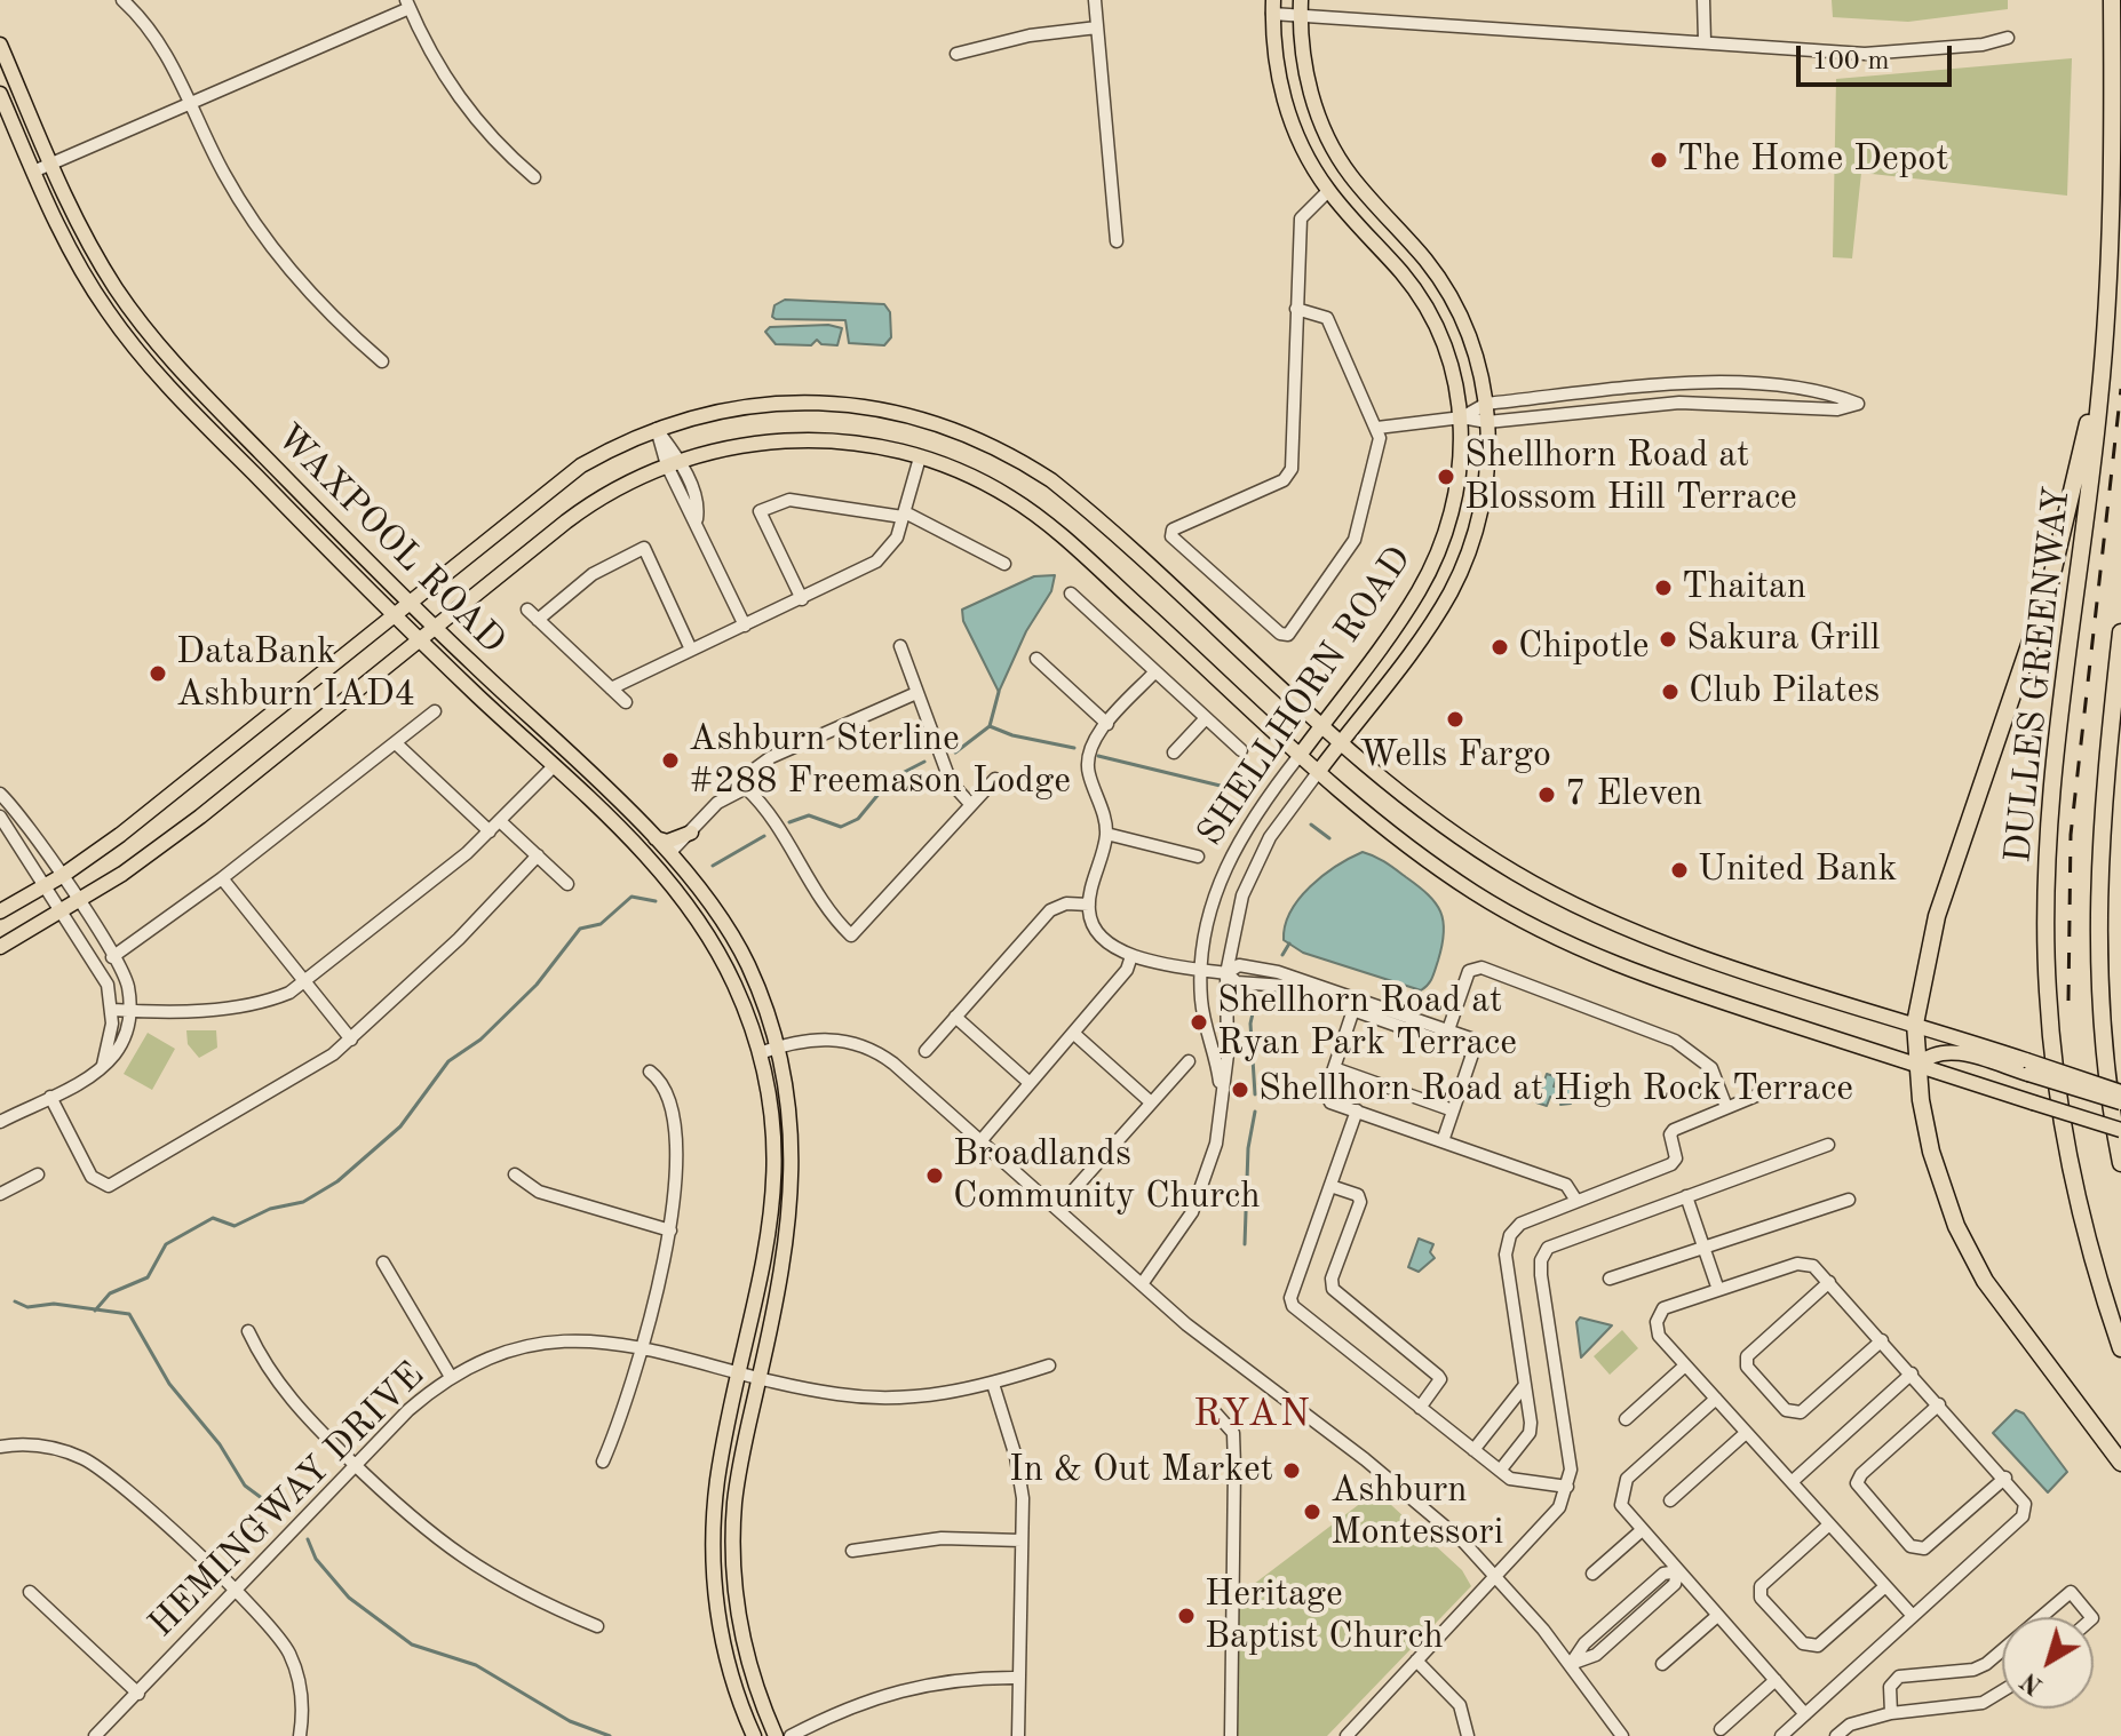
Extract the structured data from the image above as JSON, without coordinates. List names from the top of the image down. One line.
{"streets":{"highway":["DULLES GREENWAY"],"main road":["WAXPOOL ROAD","SHELLHORN ROAD"],"street":["HEMINGWAY DRIVE"]},"crossings":[["WAXPOOL ROAD","HEMINGWAY DRIVE"]],"districts":["RYAN"],"places":["The Home Depot","Shellhorn Road at Blossom Hill Terrace","Thaitan","Sakura Grill","Chipotle","DataBank Ashburn IAD4","Club Pilates","Wells Fargo","Ashburn Sterline #288 Freemason Lodge","7 Eleven","United Bank","Shellhorn Road at Ryan Park Terrace","Shellhorn Road at High Rock Terrace","Broadlands Community Church","In & Out Market","Ashburn Montessori","Heritage Baptist Church"],"scale_bar":"100 m","north":"bottom left"}
